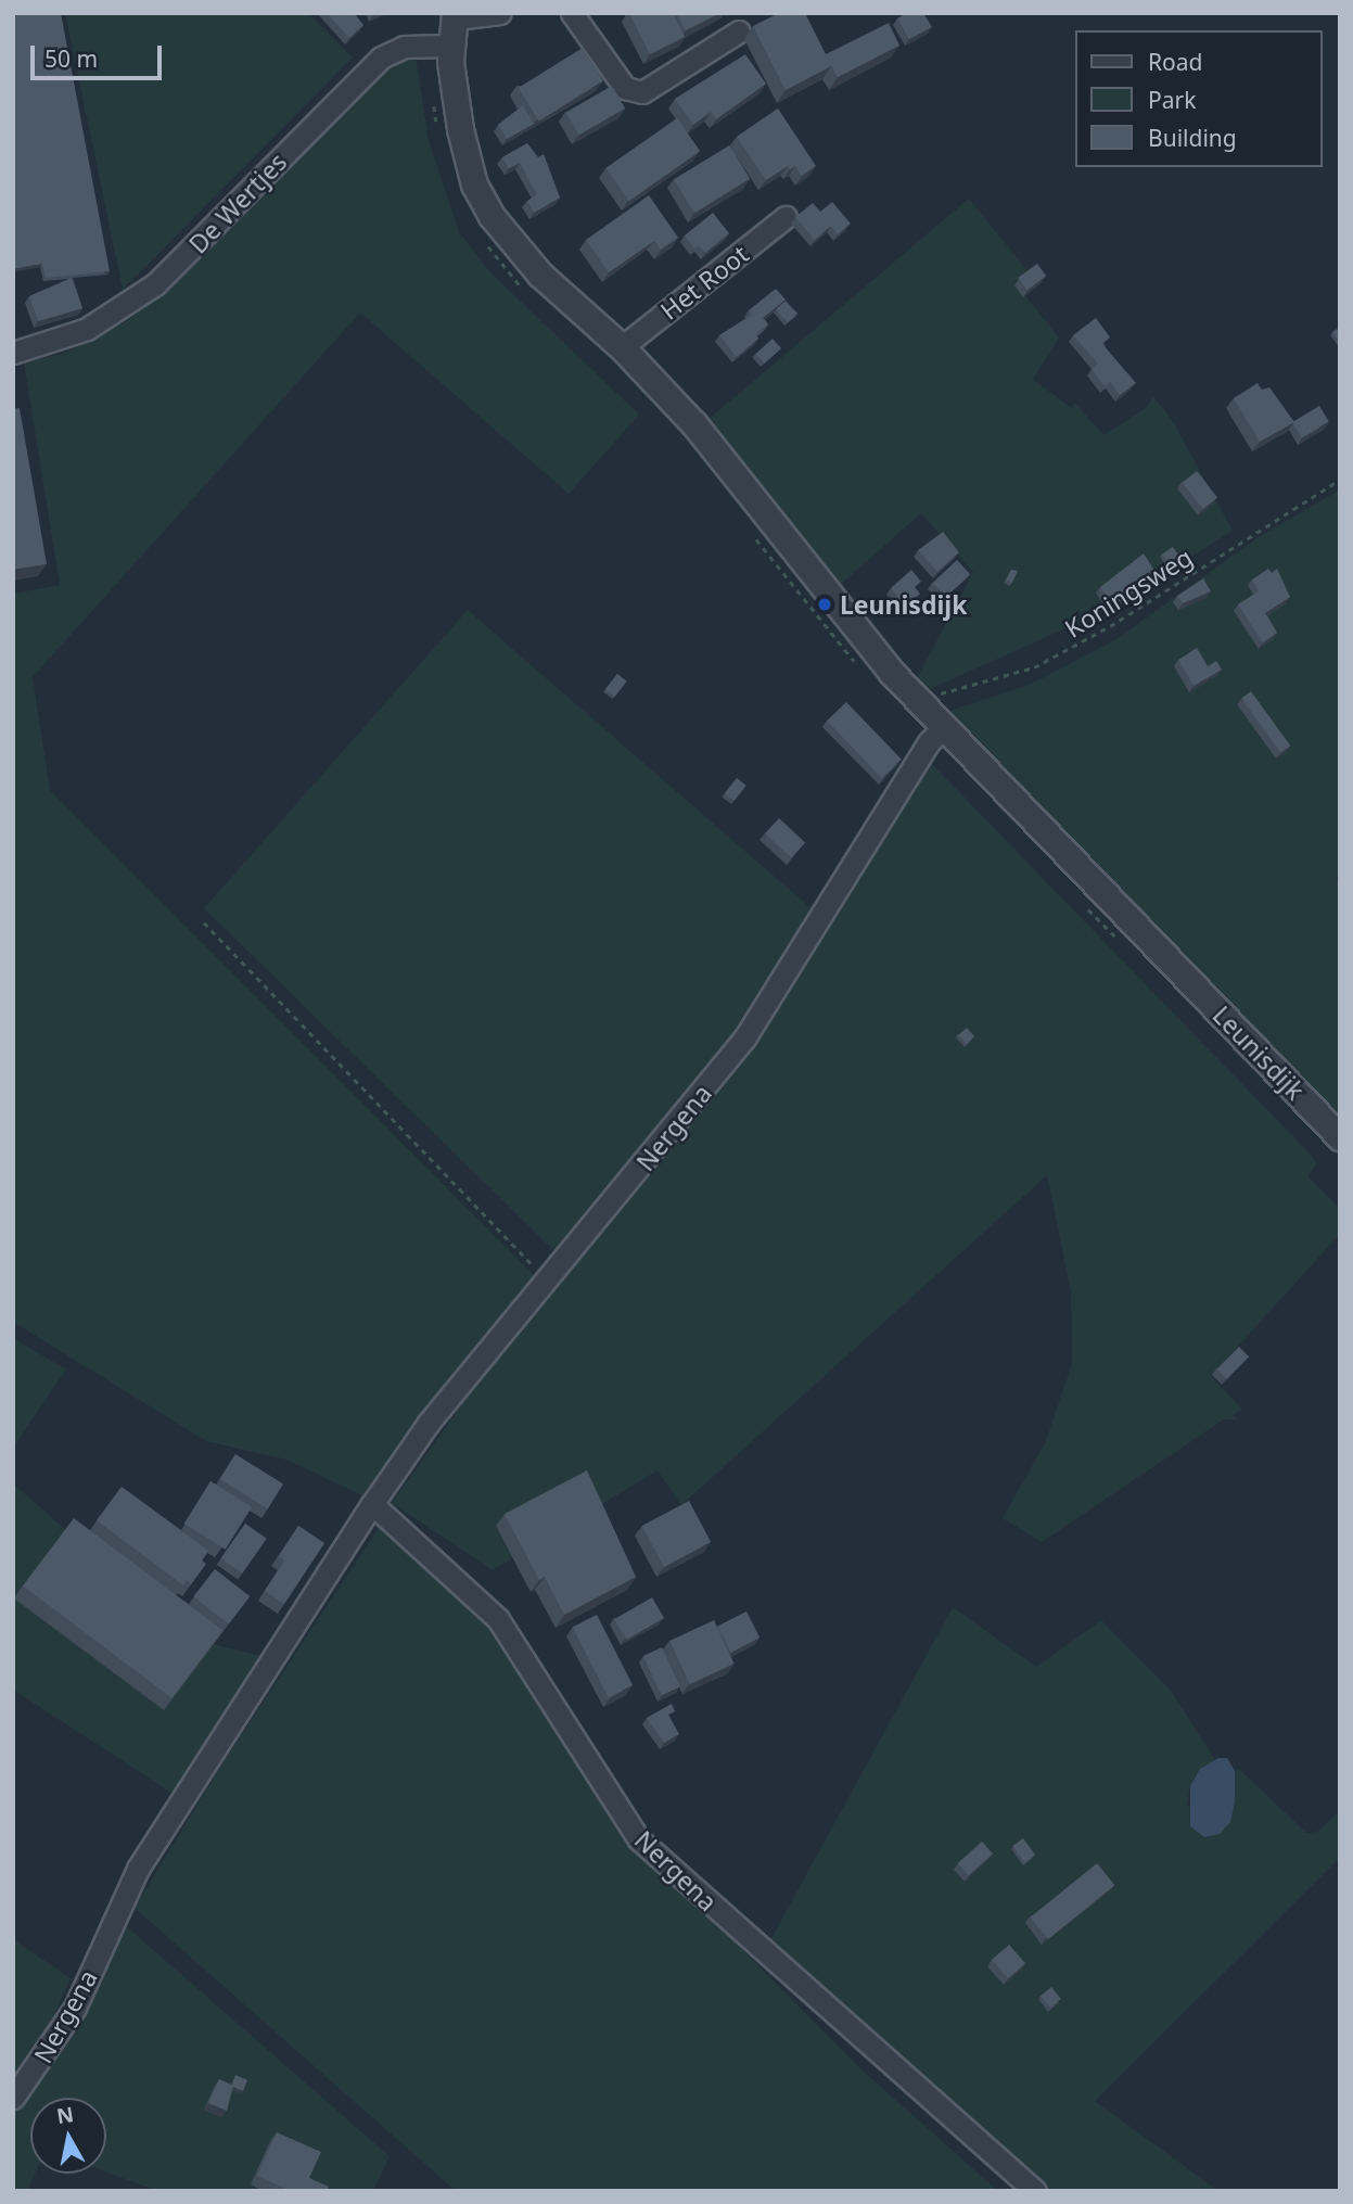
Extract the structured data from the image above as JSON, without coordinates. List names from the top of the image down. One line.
{"streets":{"street":["De Wertjes","Het Root","Leunisdijk","Nergena"],"path":["Koningsweg"]},"crossings":[["De Wertjes","Leunisdijk"],["Het Root","Leunisdijk"],["Koningsweg","Leunisdijk"],["Leunisdijk","Nergena"]],"places":["Leunisdijk"],"legend":["Road","Park","Building"],"scale_bar":"50 m","north":"top"}
